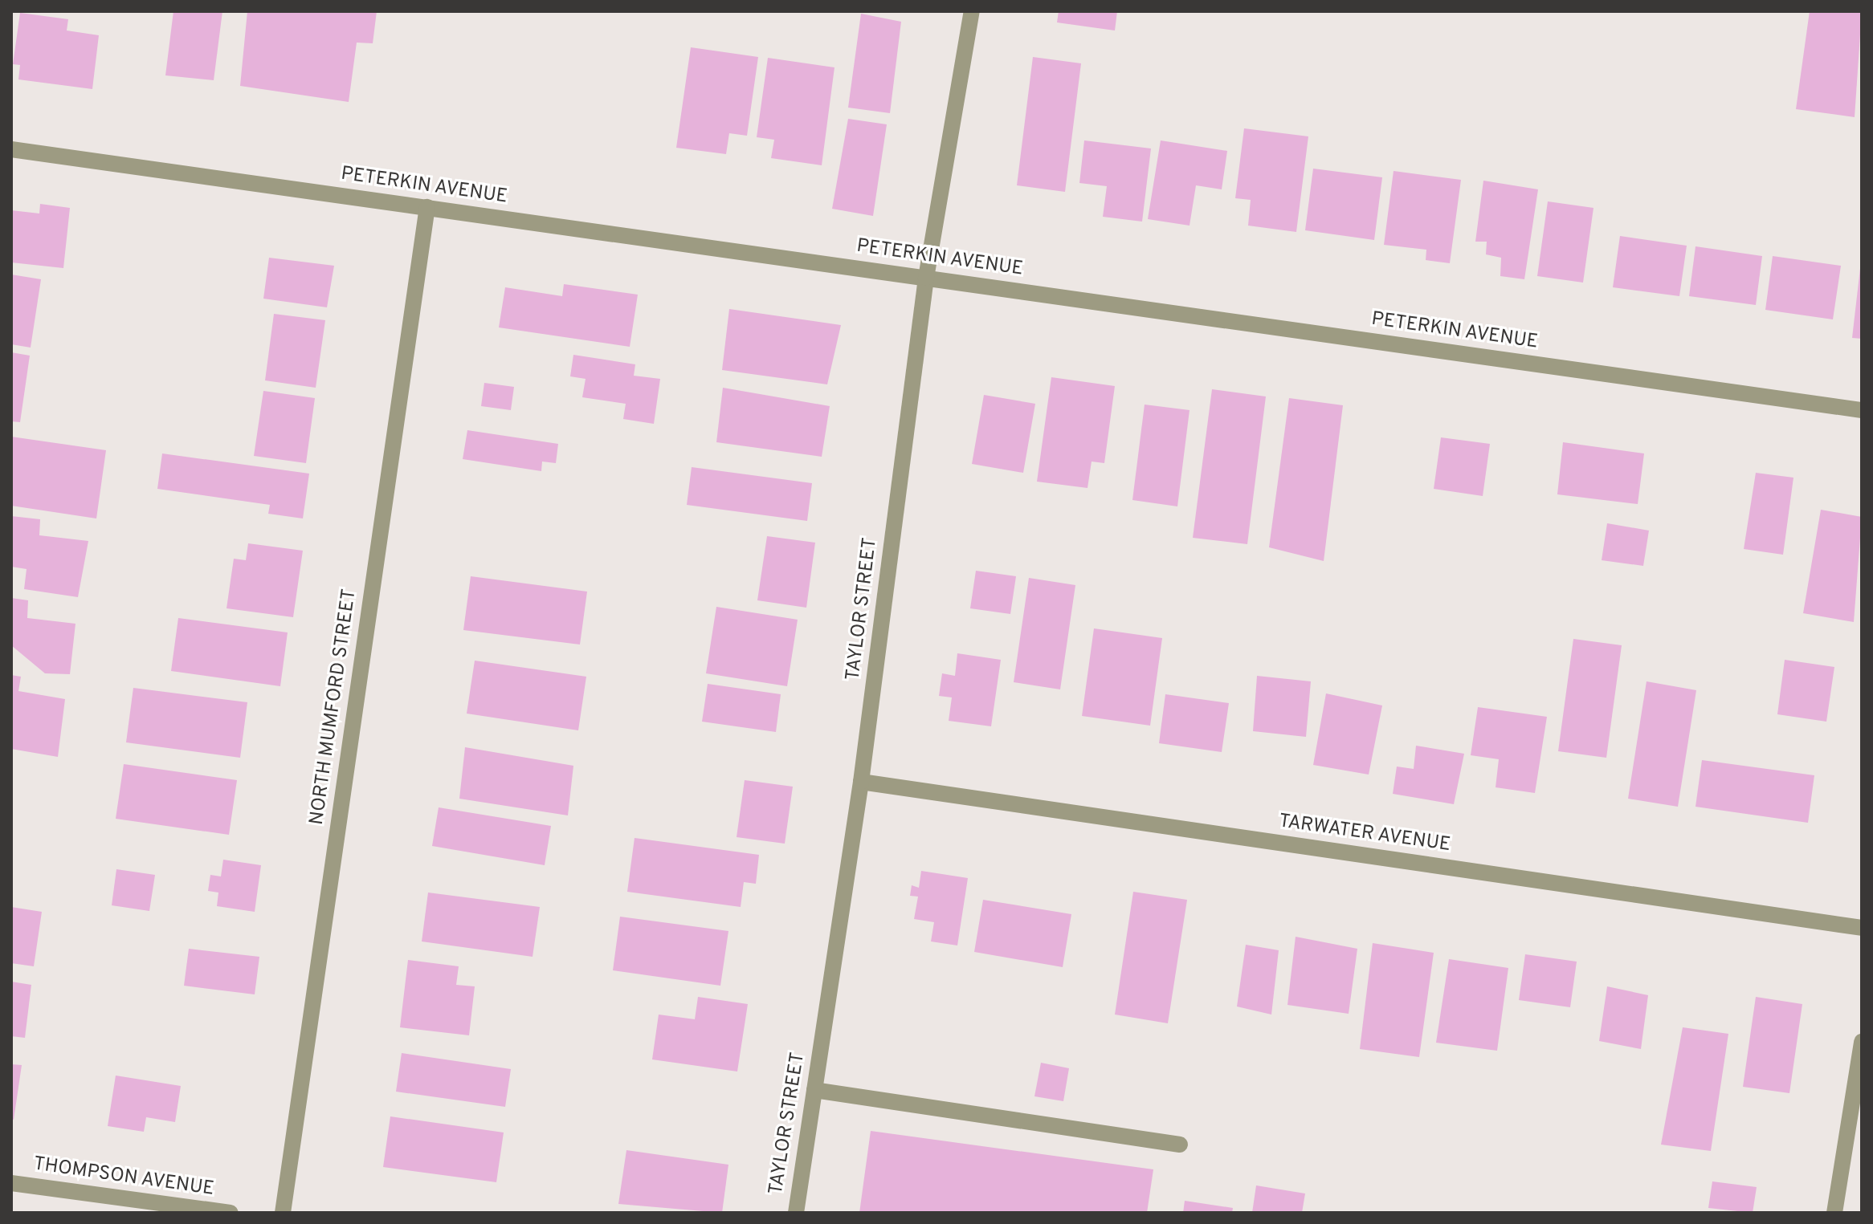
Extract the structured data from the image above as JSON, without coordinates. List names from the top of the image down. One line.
{"streets":{"street":["PETERKIN AVENUE","TAYLOR STREET","NORTH MUMFORD STREET","TARWATER AVENUE","THOMPSON AVENUE"]},"crossings":[["PETERKIN AVENUE","TAYLOR STREET"],["PETERKIN AVENUE","NORTH MUMFORD STREET"],["TAYLOR STREET","TARWATER AVENUE"]]}
